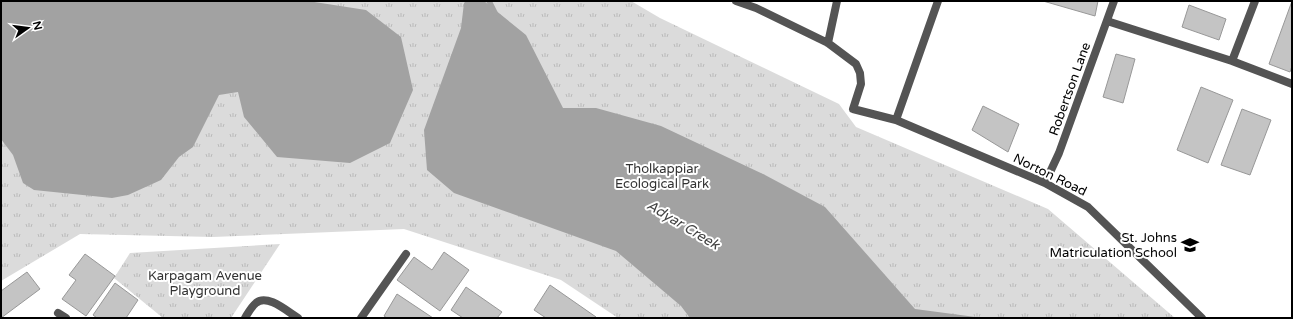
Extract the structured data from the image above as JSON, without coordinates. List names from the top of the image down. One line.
{"streets":{"street":["Robertson Lane","Norton Road"]},"crossings":[["Robertson Lane","Norton Road"]],"water":["Adyar Creek"],"parks":["Tholkappiar Ecological Park","Karpagam Avenue Playground"],"places":{"school or university":["St. Johns Matriculation School"]},"north":"right"}
